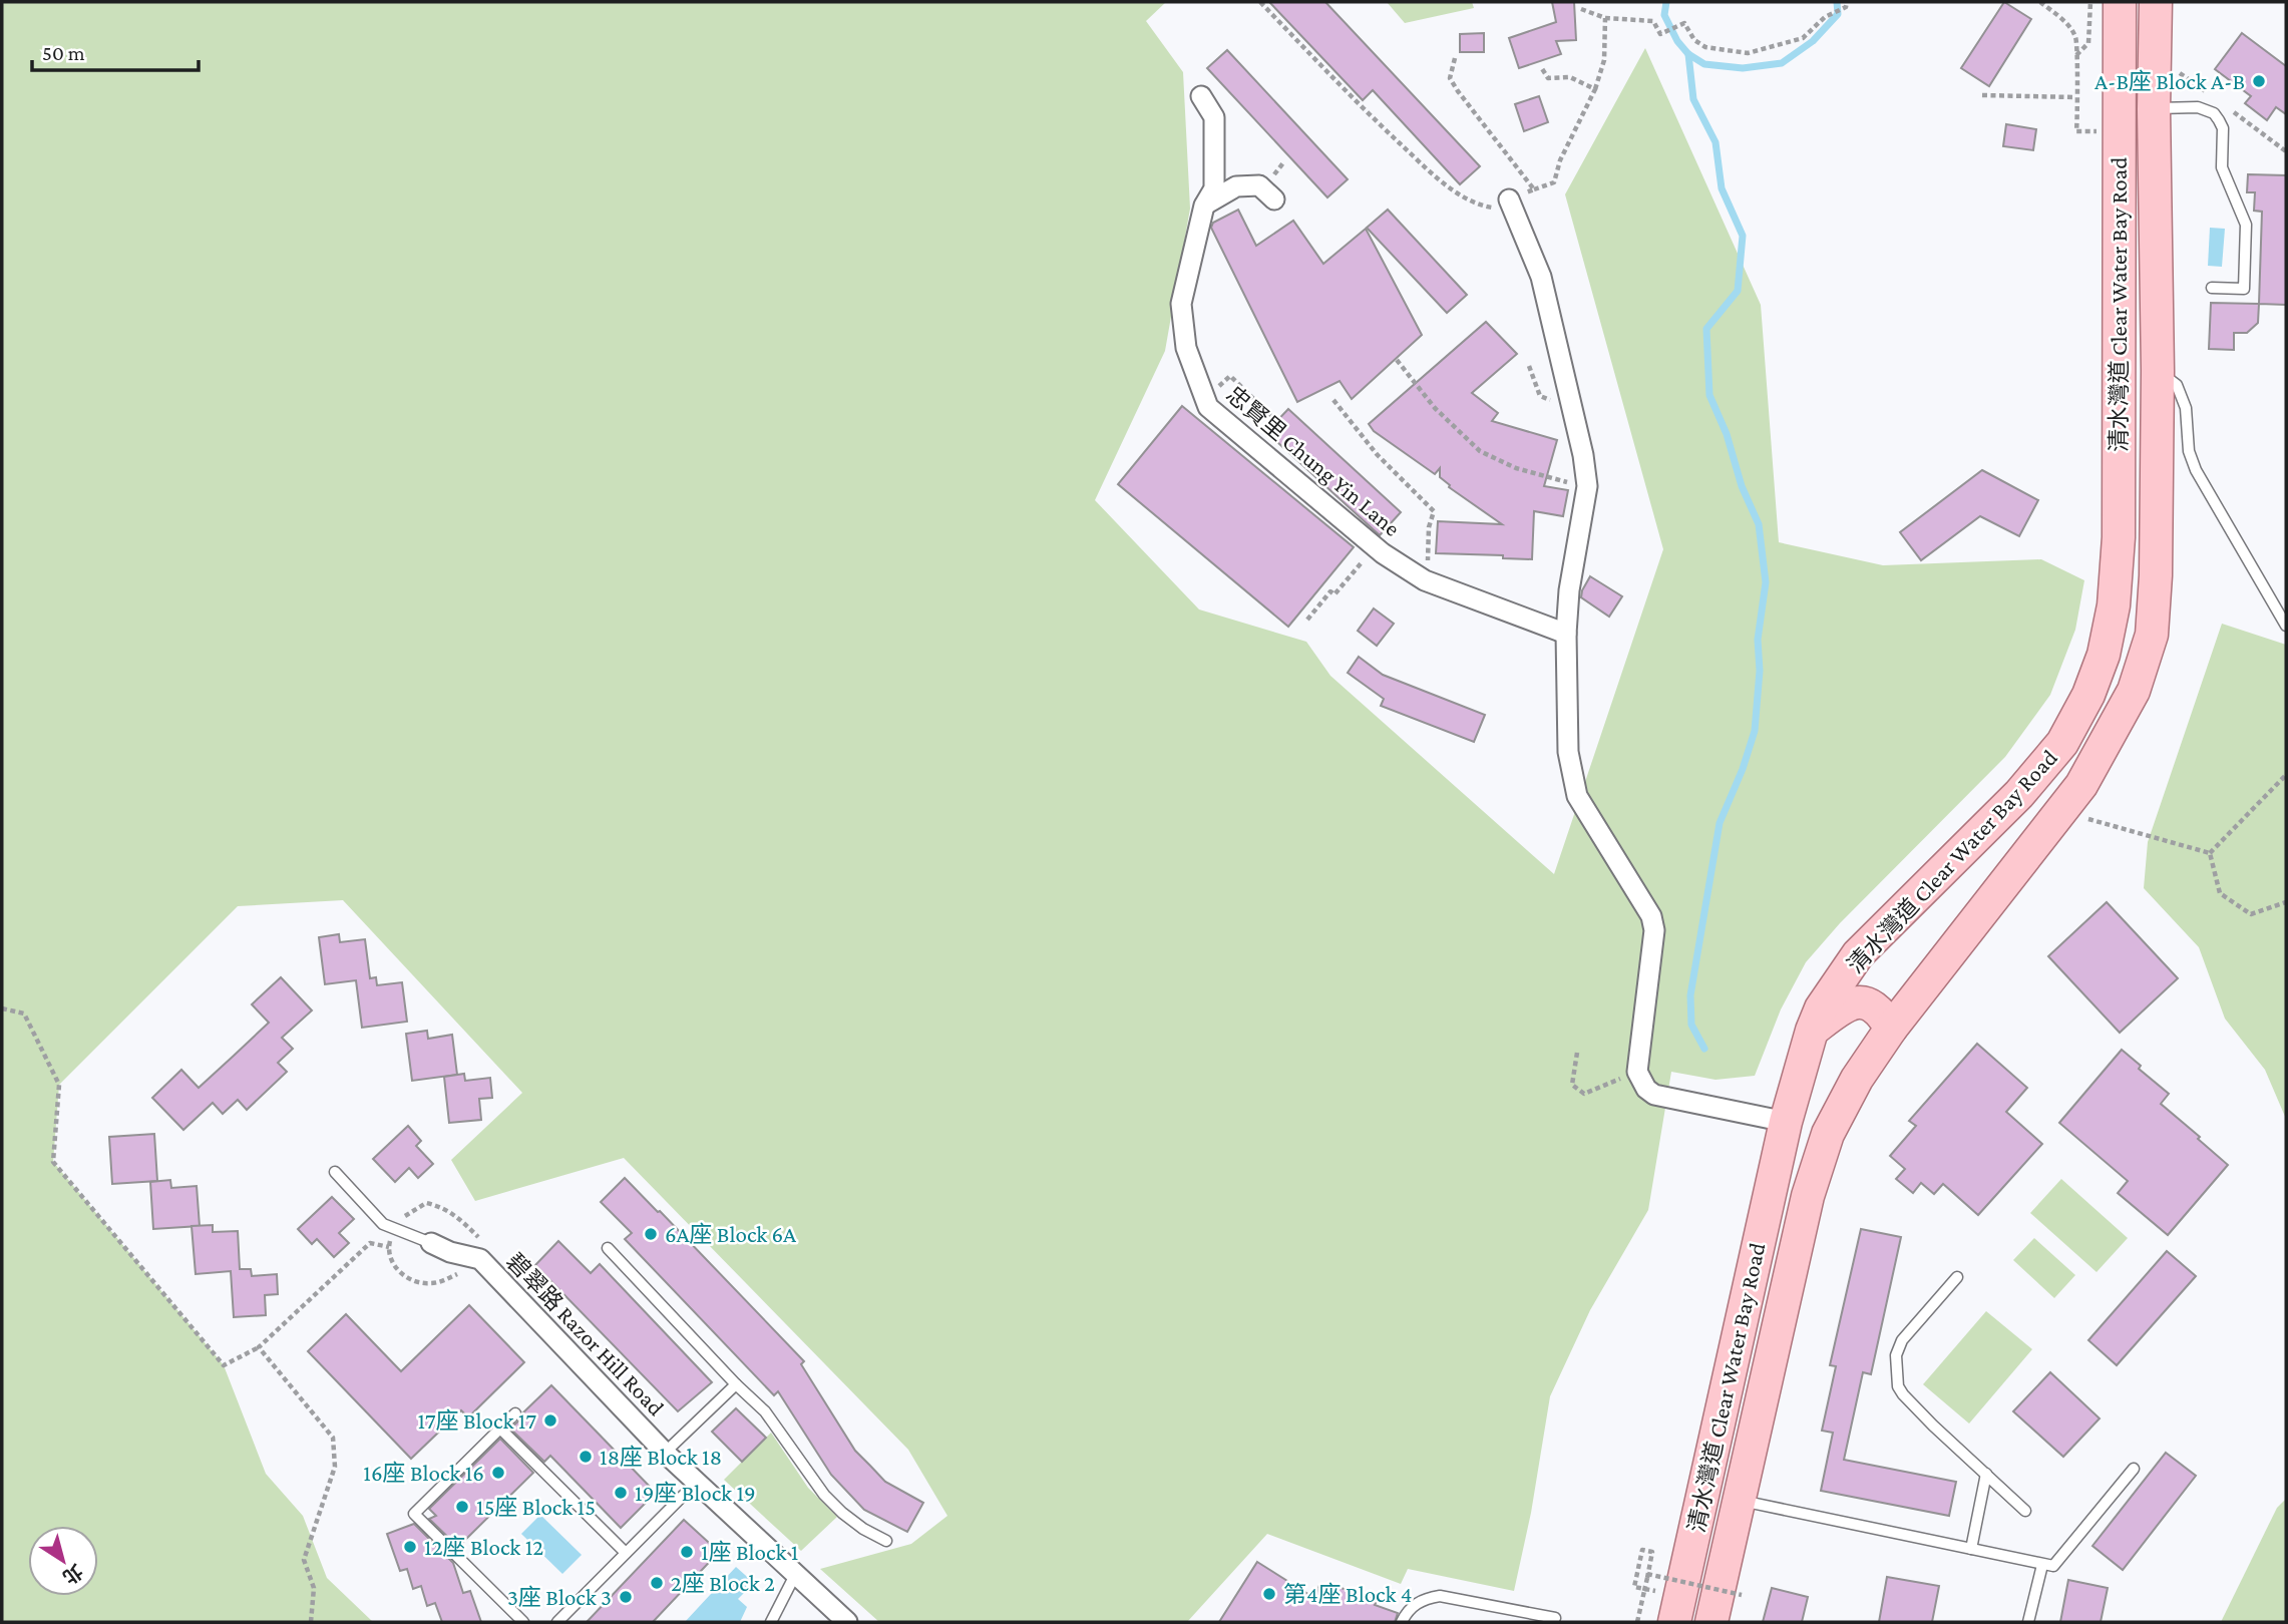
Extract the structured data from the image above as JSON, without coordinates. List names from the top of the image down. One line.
{"streets":{"main road":["清水灣道 Clear Water Bay Road"],"street":["忠賢里 Chung Yin Lane","碧翠路 Razor Hill Road"]},"places":["A-B座 Block A-B","6A座 Block 6A","17座 Block 17","18座 Block 18","16座 Block 16","19座 Block 19","15座 Block 15","12座 Block 12","1座 Block 1","2座 Block 2","第4座 Block 4","3座 Block 3"],"scale_bar":"50 m","north":"bottom right"}
